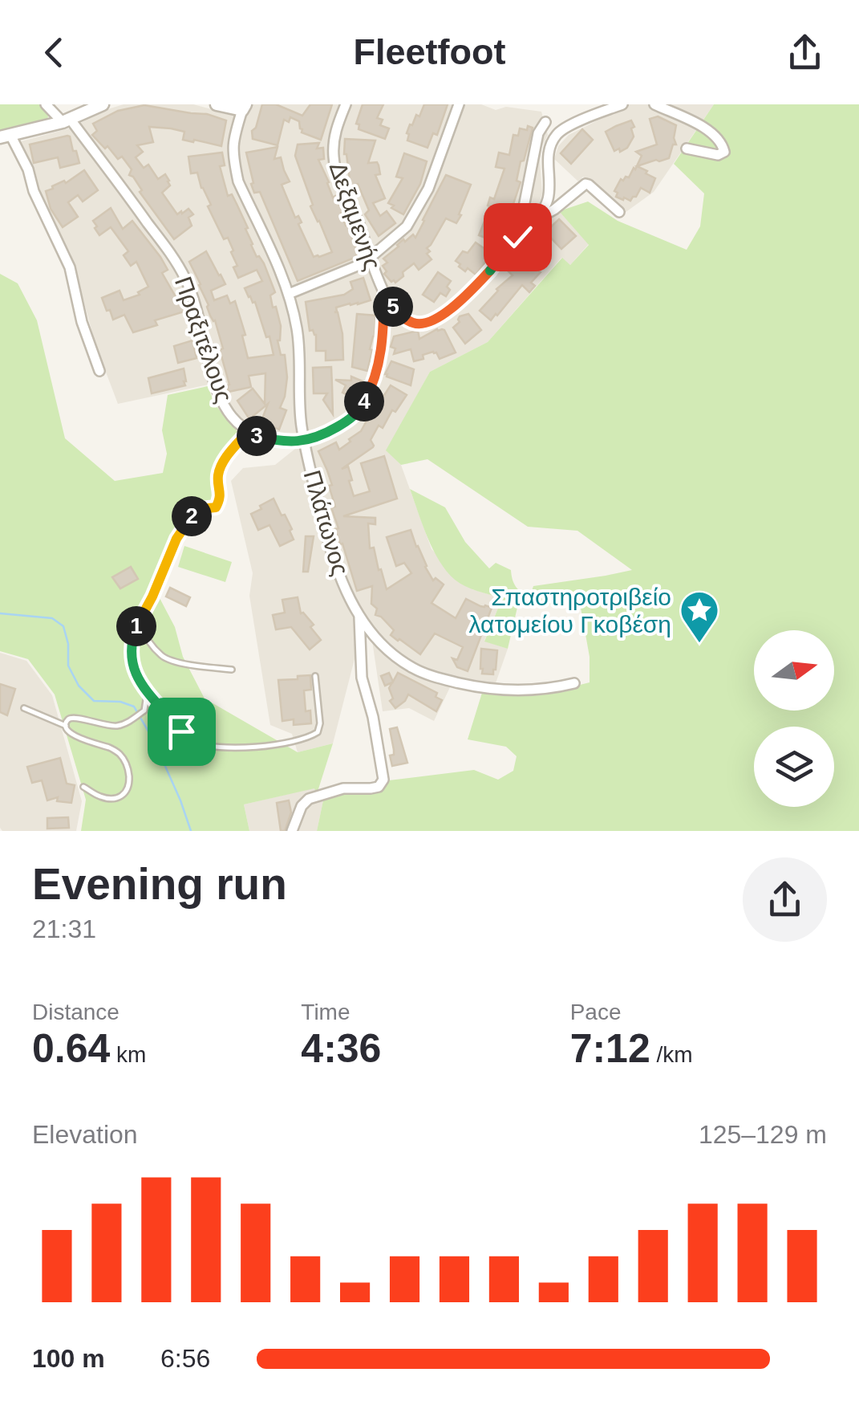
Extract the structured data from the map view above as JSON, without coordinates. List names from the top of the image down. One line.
{"streets":{"street":["Δεξαμενής","Πραξιτέλους","Πλάτωνος"]},"crossings":[["Πραξιτέλους","Πλάτωνος"]],"places":{"place":["Σπαστηροτριβείο λατομείου Γκοβέση"]},"north":"right","page":{"header":"Fleetfoot","pins":["5","4","3","2","1"],"heading":["Evening run","21:31"],"stats":[["Distance","0.64 km"],["Time","4:36"],["Pace","7:12 /km"]],"chart":["Elevation","125–129 m"],"list":[{"name":"100 m","note":"6:56"}]}}
